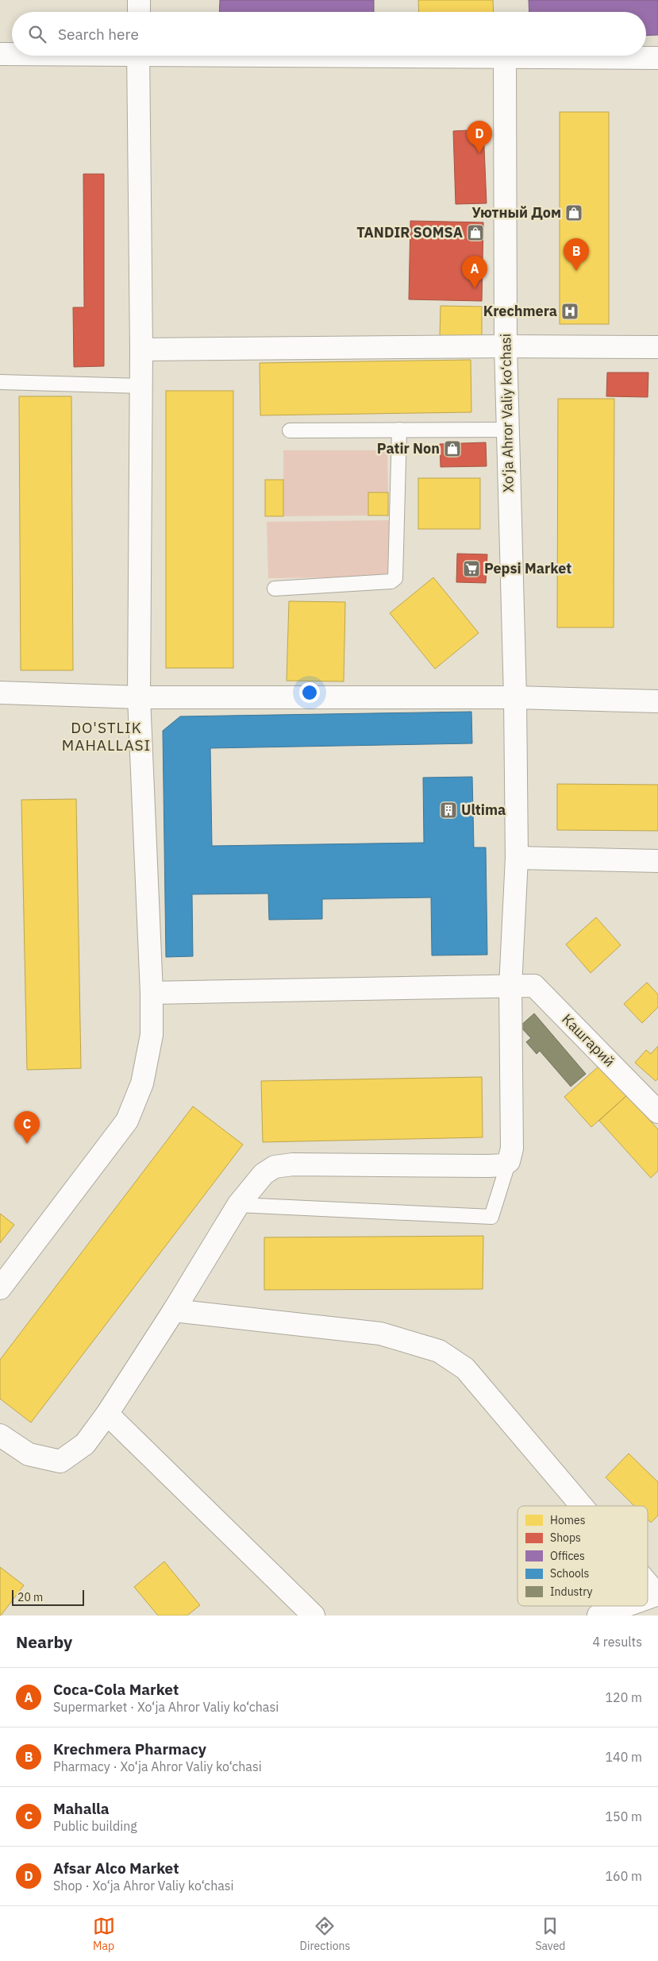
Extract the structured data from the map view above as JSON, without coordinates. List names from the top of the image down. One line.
{"streets":{"street":["Xo‘ja Ahror Valiy ko‘chasi","Кашгарий"]},"crossings":[["Xo‘ja Ahror Valiy ko‘chasi","Кашгарий"]],"districts":["DO'STLIK MAHALLASI"],"places":{"shop":["Уютный Дом","TANDIR SOMSA","Patir Non"],"hospital":["Krechmera"],"supermarket":["Pepsi Market"],"building":["Ultima"]},"legend":["Homes","Shops","Offices","Schools","Industry"],"scale_bar":"20 m","page":{"search":"Search here","pins":["D","B","A","C"],"scale":"20 m","heading":["Nearby","4 results"],"list":[{"mark":"A","name":"Coca-Cola Market","note":"Supermarket · Xo‘ja Ahror Valiy ko‘chasi","value":"120 m"},{"mark":"B","name":"Krechmera Pharmacy","note":"Pharmacy · Xo‘ja Ahror Valiy ko‘chasi","value":"140 m"},{"mark":"C","name":"Mahalla","note":"Public building","value":"150 m"},{"mark":"D","name":"Afsar Alco Market","note":"Shop · Xo‘ja Ahror Valiy ko‘chasi","value":"160 m"}],"nav":["Map","Directions","Saved"]}}
